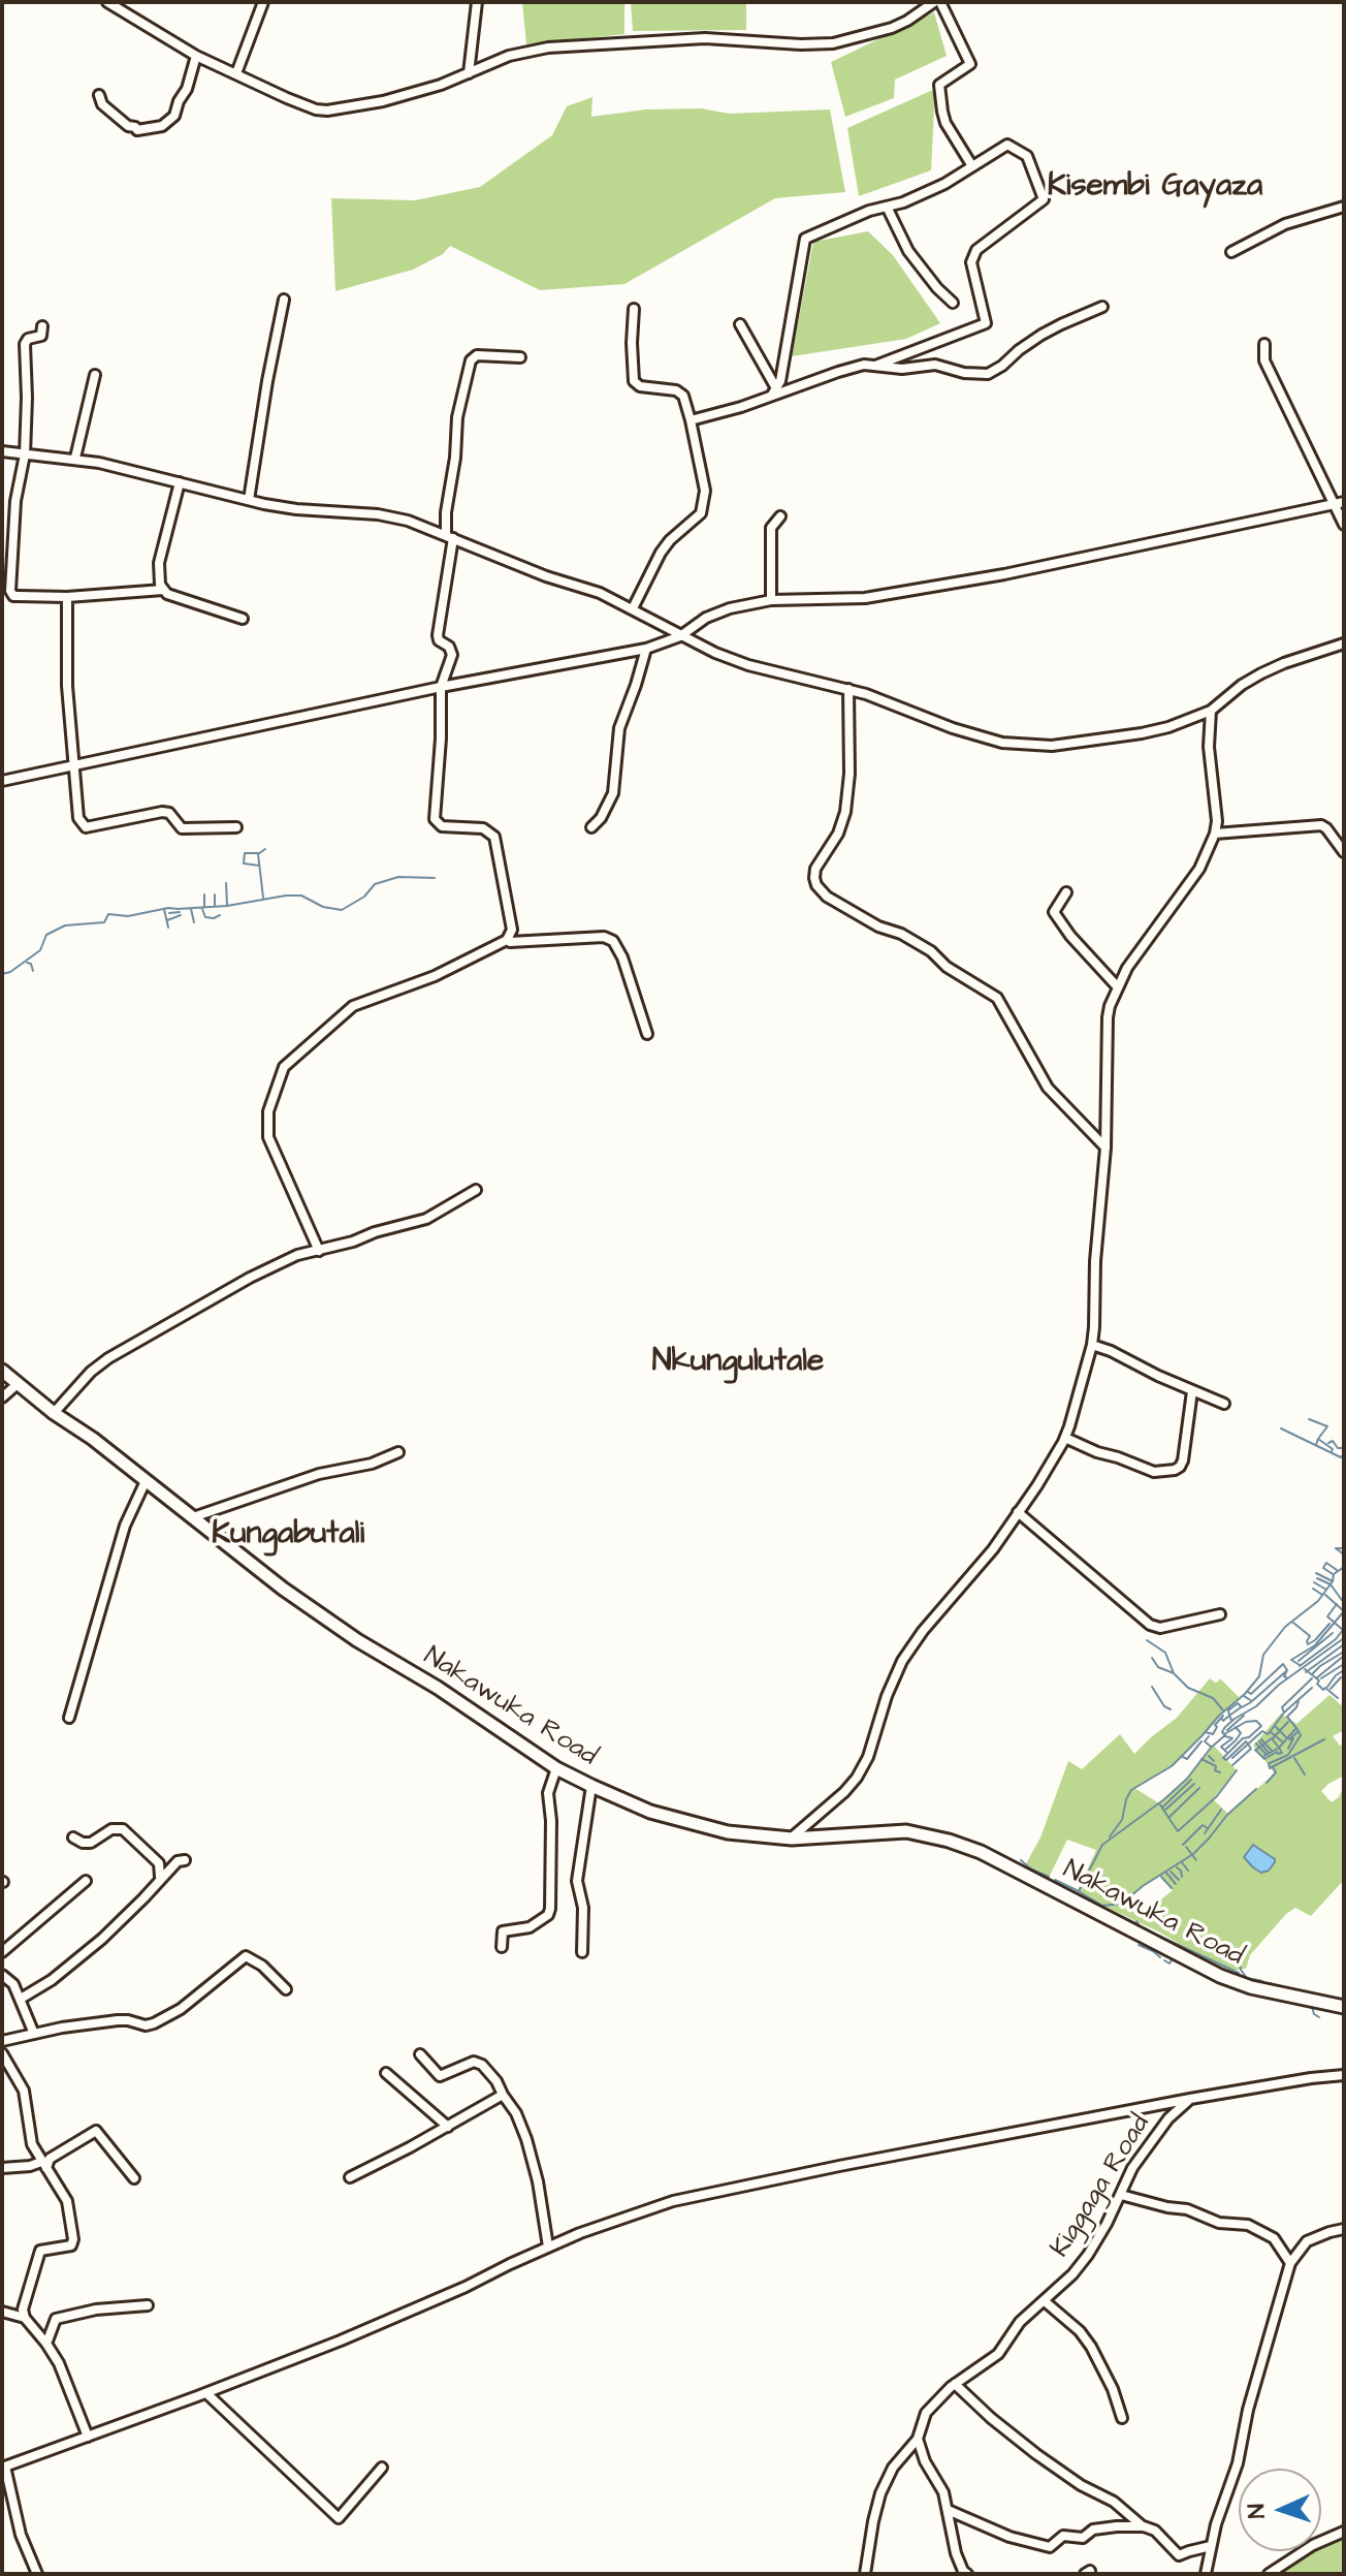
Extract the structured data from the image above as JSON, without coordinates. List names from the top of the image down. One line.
{"streets":{"main road":["Nakawuka Road"],"street":["Kiggaga Road"]},"districts":["Kisembi Gayaza","Nkungulutale","Kungabutali"],"north":"left"}
